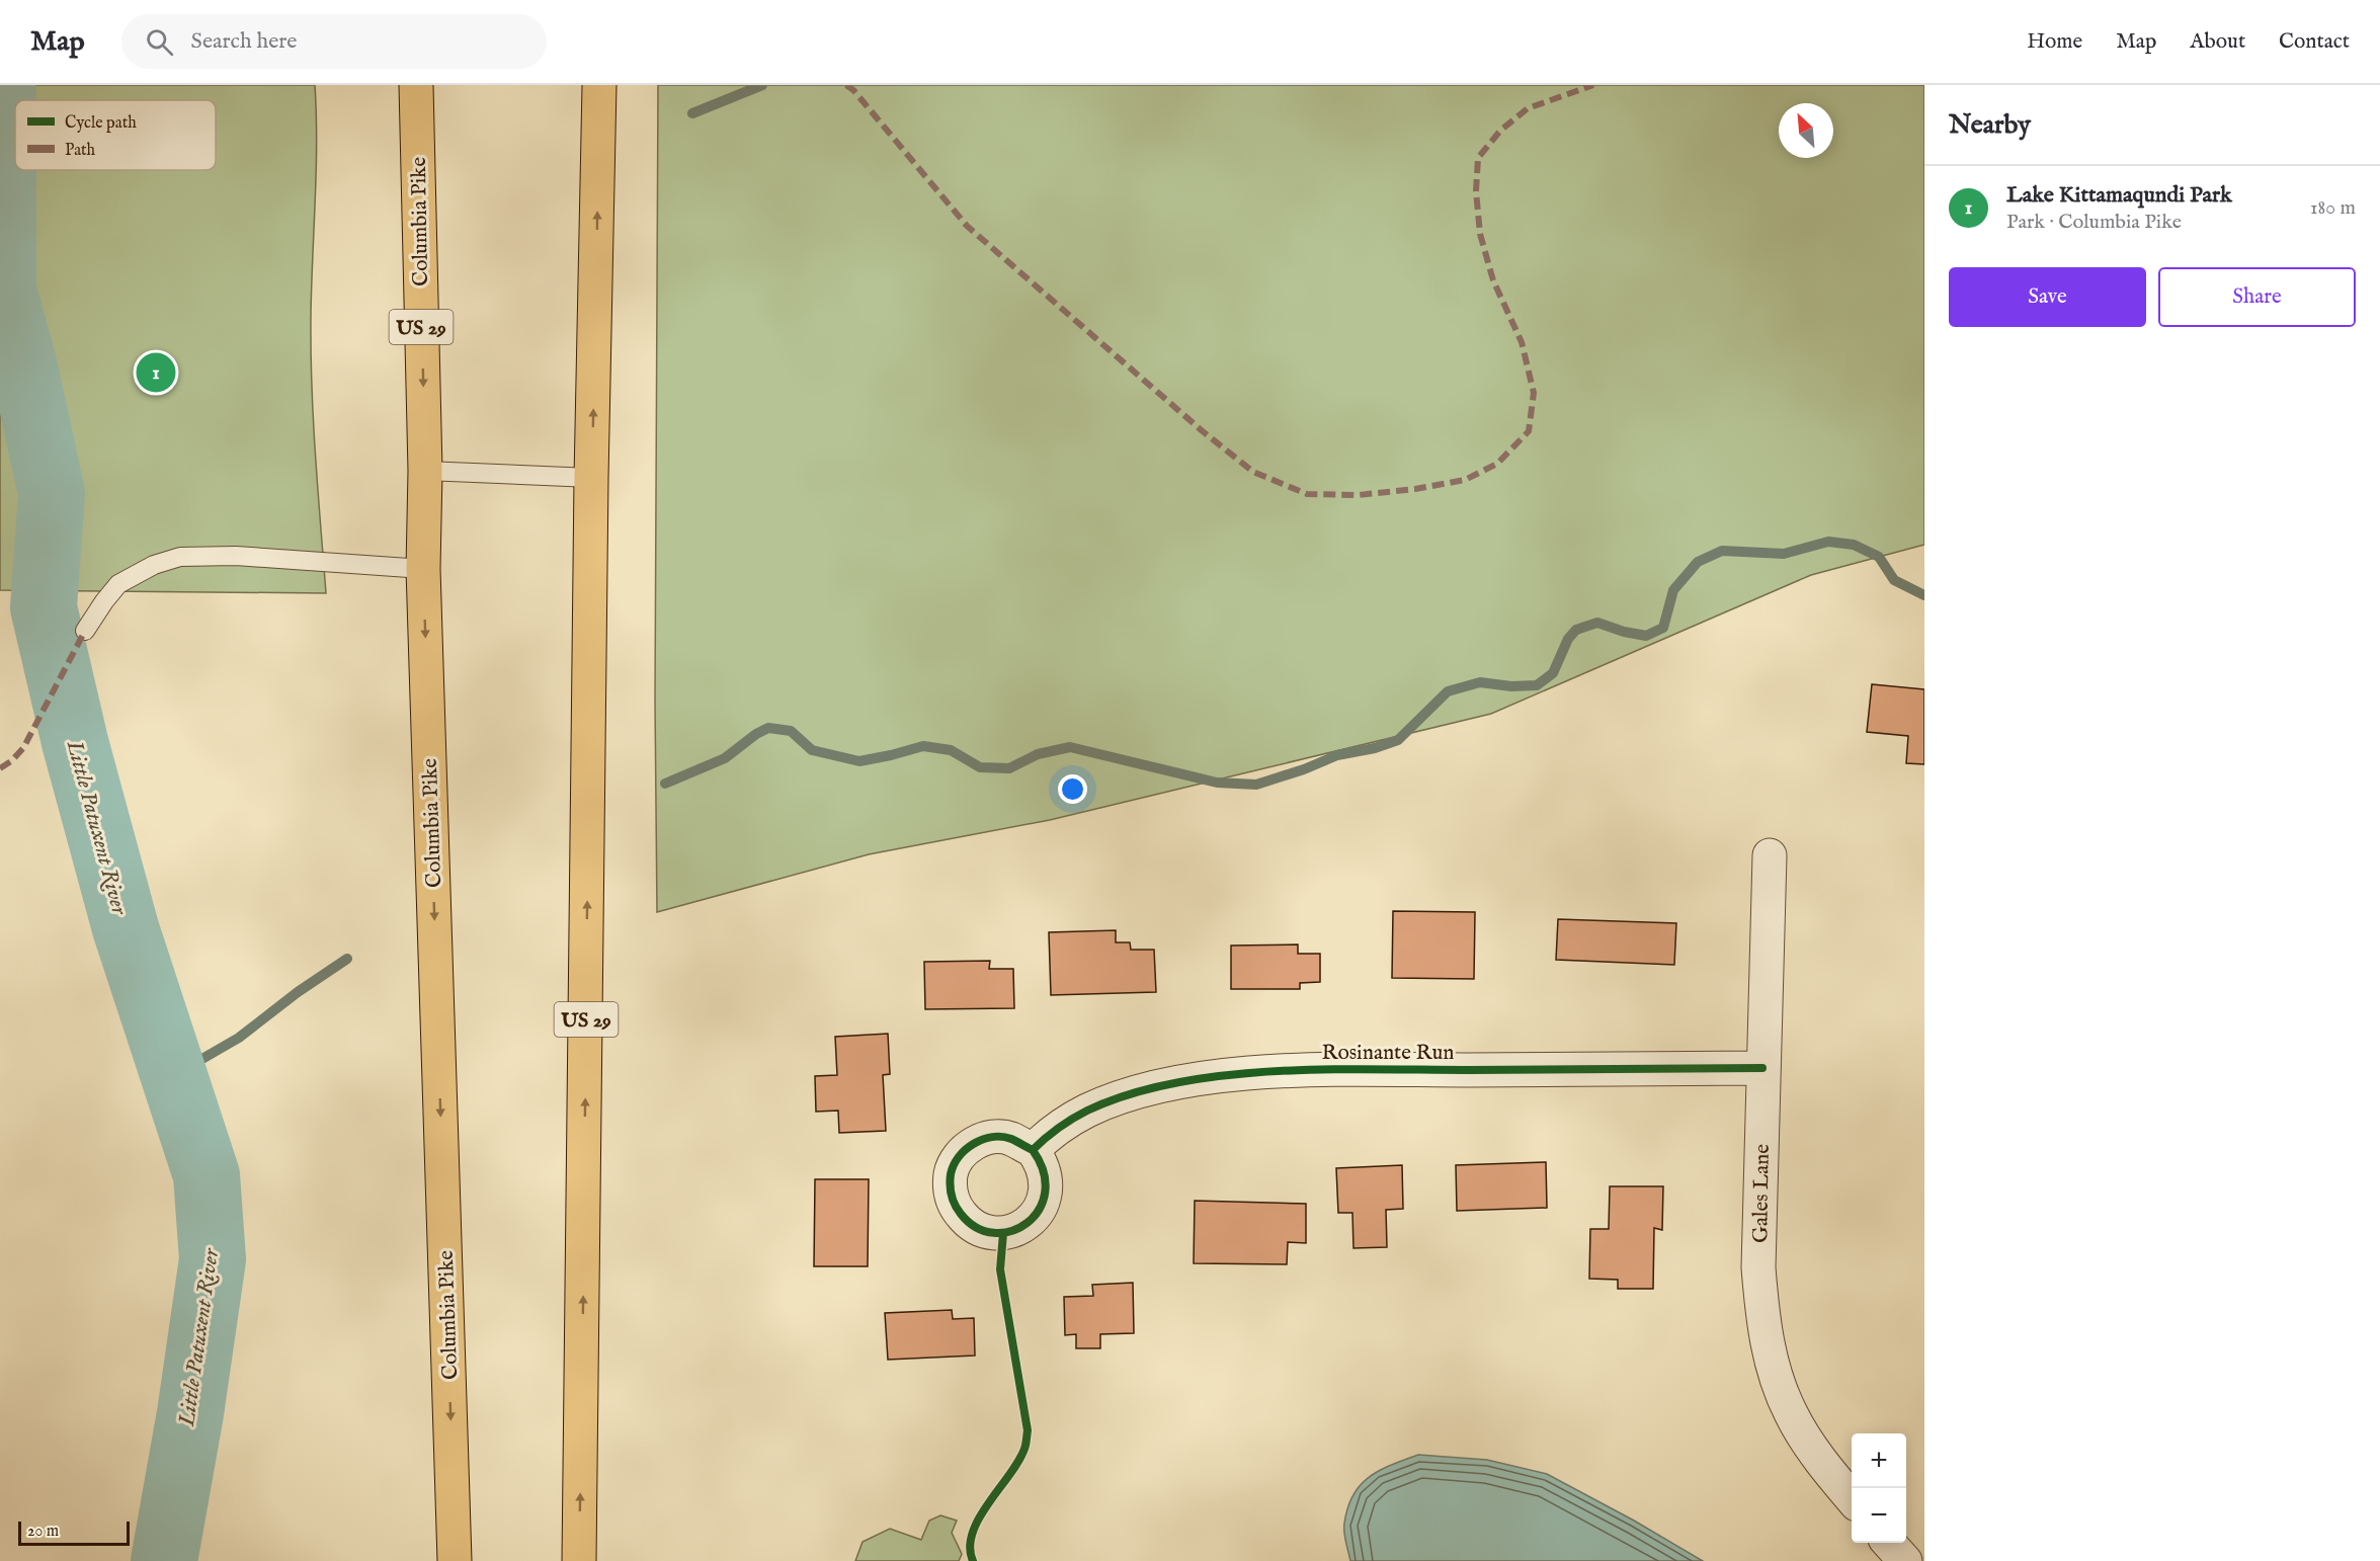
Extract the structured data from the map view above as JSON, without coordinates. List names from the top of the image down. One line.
{"streets":{"highway":["Columbia Pike","US 29"],"street":["Rosinante Run","Gales Lane"]},"crossings":[["Rosinante Run","Gales Lane"]],"water":["Little Patuxent River"],"legend":["Cycle path","Path"],"scale_bar":"20 m","north":"top left","page":{"header":"Map","search":"Search here","nav":["Home","Map","About","Contact"],"heading":"Nearby","list":[{"mark":"1","name":"Lake Kittamaqundi Park","note":"Park · Columbia Pike","value":"180 m"}],"buttons":["Save","Share"],"pins":"1","map_buttons":["+","−"],"scale":"20 m"}}
